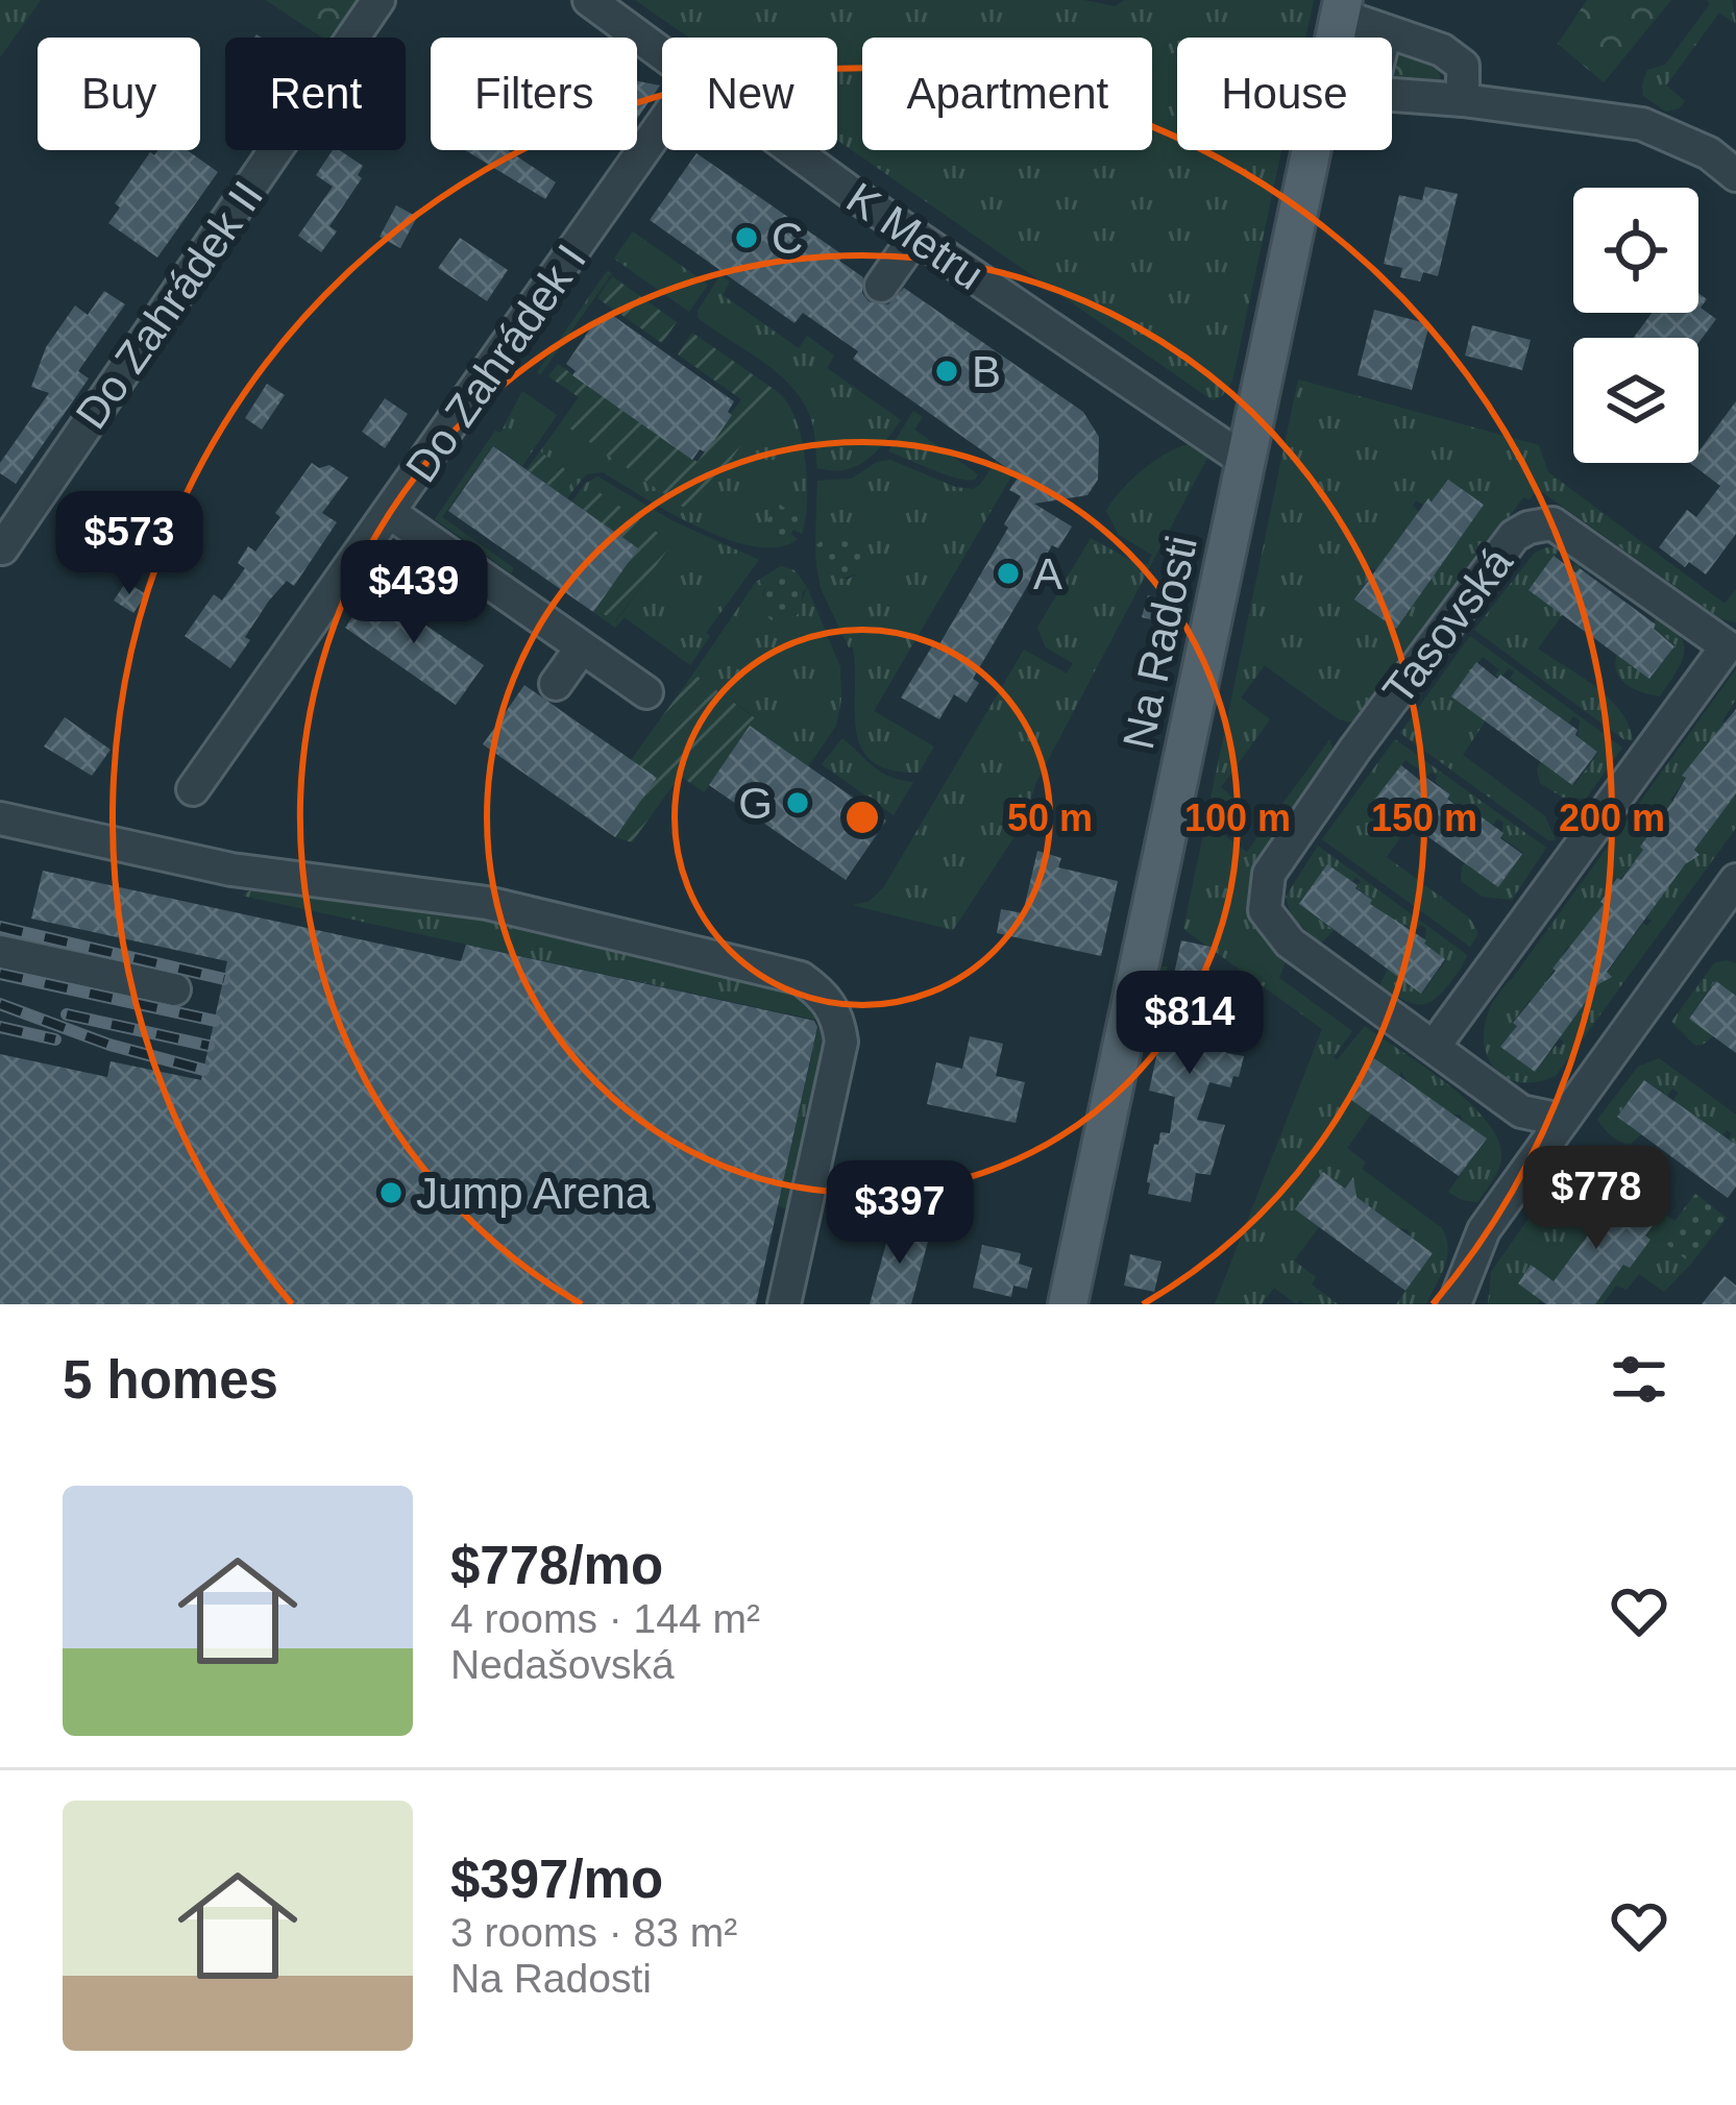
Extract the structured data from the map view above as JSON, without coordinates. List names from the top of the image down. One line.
{"streets":{"main road":["Na Radosti"],"street":["K Metru","Do Zahrádek II","Do Zahrádek I","Tasovská"]},"crossings":[["K Metru","Na Radosti"]],"places":["C","B","A","G","Jump Arena"],"page":{"chip":["Buy","Rent","Filters","New","Apartment","House"],"price":["$573","$439","$814","$778","$397"],"heading":"5 homes","list":[{"name":"$778/mo","note":"4 rooms · 144 m² · Nedašovská"},{"name":"$397/mo","note":"3 rooms · 83 m² · Na Radosti"}]},"rings":["50 m","100 m","150 m","200 m"]}
